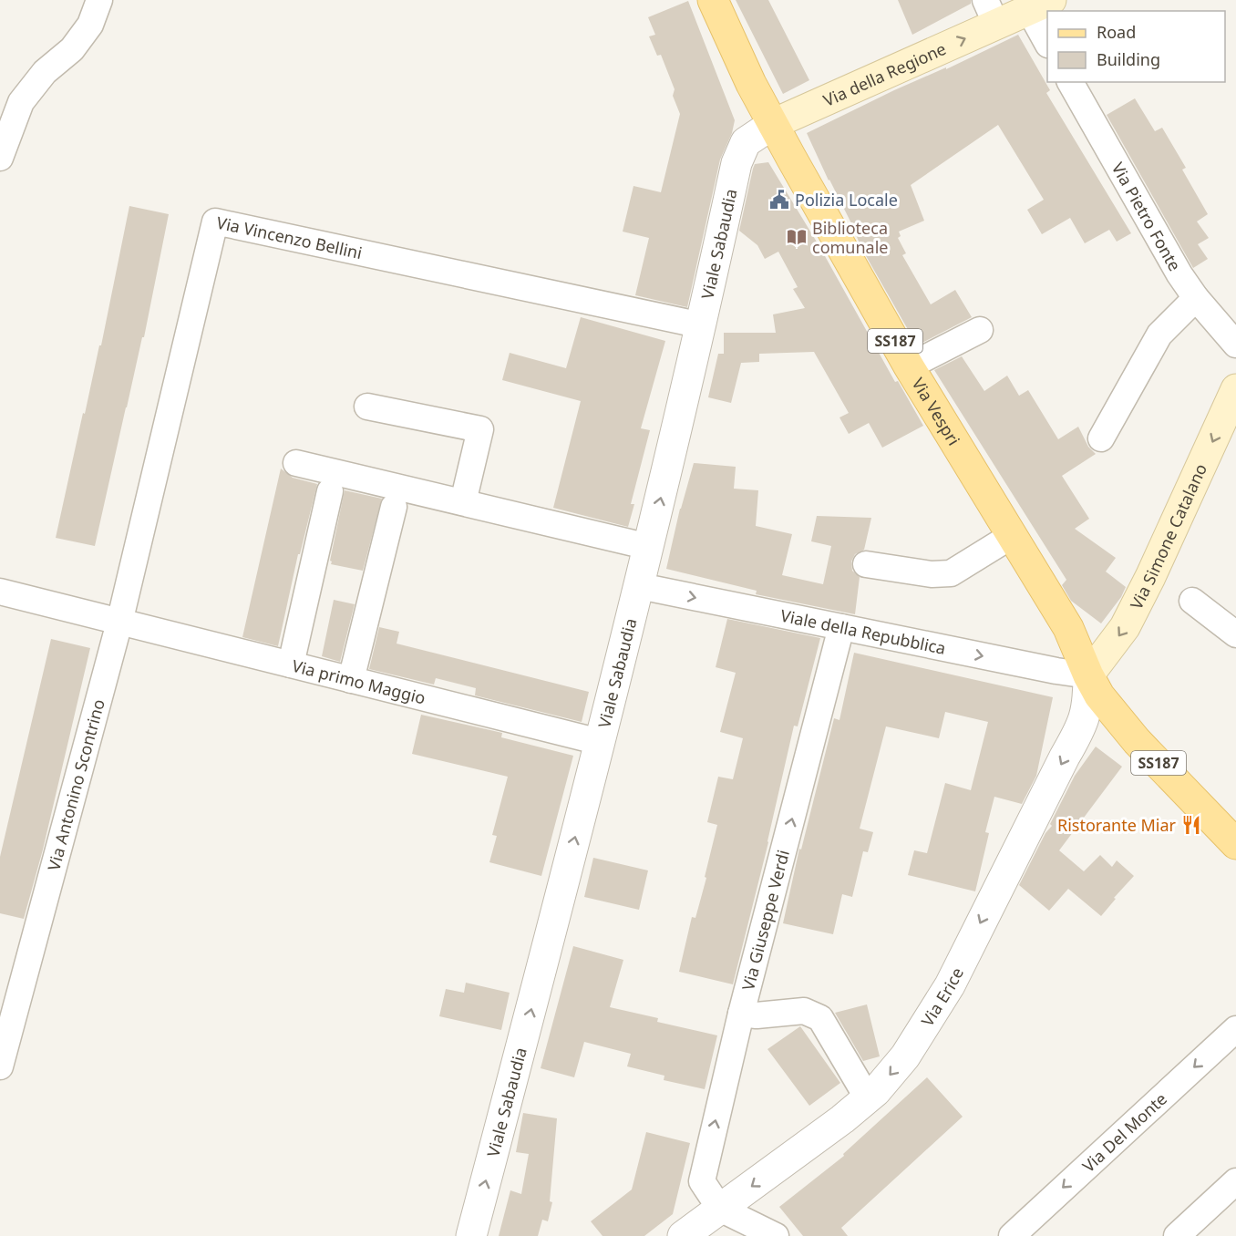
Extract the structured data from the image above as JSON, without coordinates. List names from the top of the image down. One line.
{"streets":{"main road":["Via della Regione","SS187","Via Vespri","Via Simone Catalano"],"street":["Via Pietro Fonte","Via Vincenzo Bellini","Viale Sabaudia","Viale della Repubblica","Via primo Maggio","Via Antonino Scontrino","Via Giuseppe Verdi","Via Erice","Via Del Monte"]},"crossings":[["Via della Regione","Viale Sabaudia"],["Via della Regione","Via Vespri"],["Via Vincenzo Bellini","Viale Sabaudia"],["Via Vincenzo Bellini","Via primo Maggio"],["Via Vincenzo Bellini","Via Antonino Scontrino"],["Viale Sabaudia","Via Vespri"],["Viale Sabaudia","Viale della Repubblica"],["Viale Sabaudia","Via primo Maggio"],["SS187","Via Vespri"],["SS187","Via Simone Catalano"],["SS187","Viale della Repubblica"],["SS187","Via Erice"],["Via Vespri","Via Simone Catalano"],["Via Vespri","Viale della Repubblica"],["Via Vespri","Via Erice"],["Via Simone Catalano","Viale della Repubblica"],["Via Simone Catalano","Via Erice"],["Viale della Repubblica","Via Giuseppe Verdi"],["Viale della Repubblica","Via Erice"],["Via primo Maggio","Via Antonino Scontrino"],["Via Giuseppe Verdi","Via Erice"]],"one_way":["Via della Regione","Viale Sabaudia","Via Simone Catalano","Viale della Repubblica","Via Giuseppe Verdi","Via Erice","Via Del Monte"],"places":{"public building":["Polizia Locale"],"library":["Biblioteca comunale"],"restaurant":["Ristorante Miar"]},"legend":["Road","Building"]}
